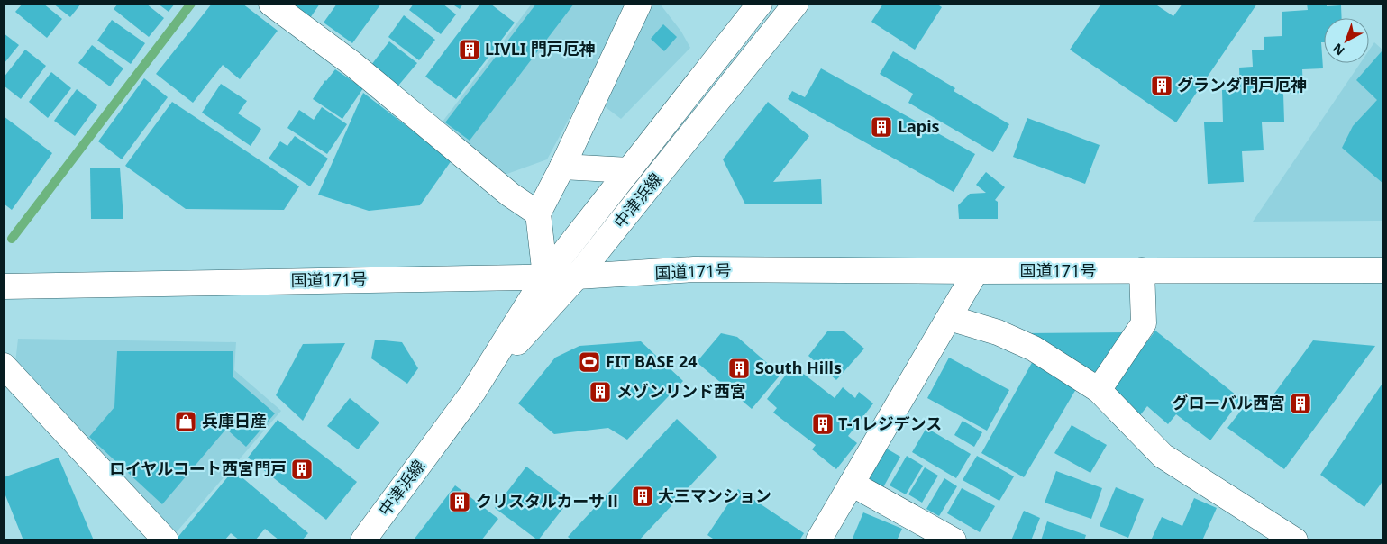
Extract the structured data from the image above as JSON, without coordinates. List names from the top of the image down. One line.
{"streets":{"main road":["中津浜線","国道171号"]},"crossings":[["中津浜線","国道171号"]],"places":{"building":["LIVLI 門戸厄神","グランダ門戸厄神","Lapis","South Hills","メゾンリンド西宮","グローバル西宮","T-1レジデンス","ロイヤルコート西宮門戸","大三マンション","クリスタルカーサⅡ"],"sports":["FIT BASE 24"],"shop":["兵庫日産"]},"north":"bottom left"}
